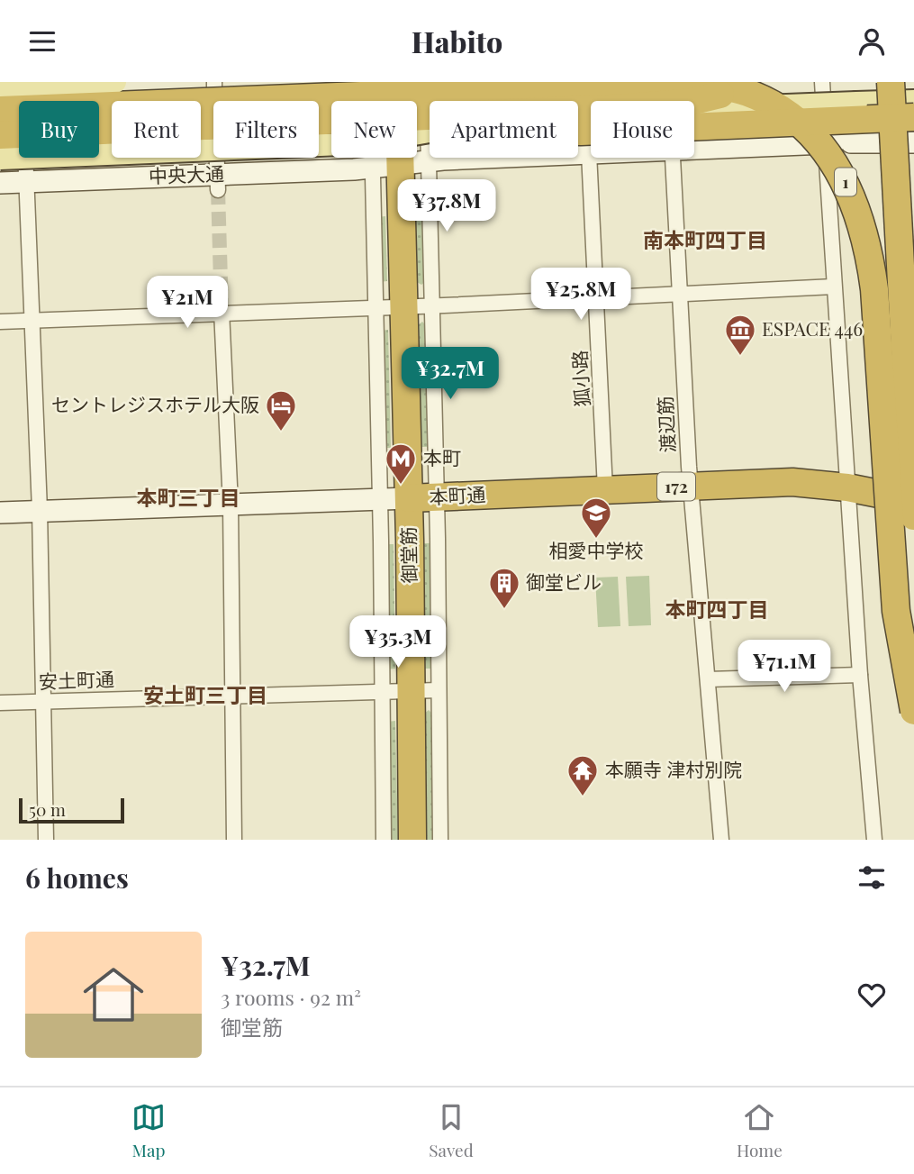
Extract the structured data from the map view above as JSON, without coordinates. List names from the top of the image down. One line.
{"streets":{"highway":["1","172","本町通","御堂筋"],"main road":["中央大通"],"street":["狐小路","渡辺筋","安土町通"]},"crossings":[["中央大通","御堂筋"],["狐小路","本町通"],["渡辺筋","本町通"],["本町通","御堂筋"],["御堂筋","安土町通"]],"districts":["南本町四丁目","本町三丁目","本町四丁目","安土町三丁目"],"places":{"museum":["ESPACE 446"],"hotel":["セントレジスホテル大阪"],"metro station":["本町"],"school or university":["相愛中学校"],"building":["御堂ビル"],"temple":["本願寺 津村別院"]},"scale_bar":"50 m","page":{"header":"Habito","chip":["Buy","Rent","Filters","New","Apartment","House"],"price":["¥37.8M","¥25.8M","¥21M","¥32.7M","¥35.3M","¥71.1M"],"scale":"50 m","heading":"6 homes","list":[{"name":"¥32.7M","note":"3 rooms · 92 m² · 御堂筋"}],"tabs":["Map","Saved","Home"]}}
